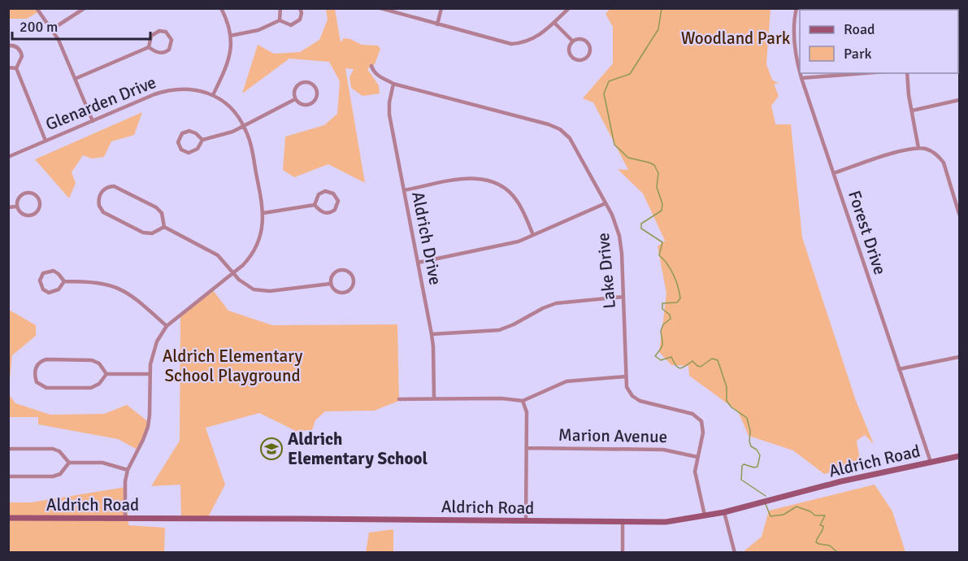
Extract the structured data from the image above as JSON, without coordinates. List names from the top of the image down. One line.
{"streets":{"main road":["Aldrich Road"],"street":["Glenarden Drive","Forest Drive","Aldrich Drive","Lake Drive","Marion Avenue"]},"crossings":[["Glenarden Drive","Aldrich Road"],["Forest Drive","Aldrich Road"],["Aldrich Drive","Lake Drive"],["Lake Drive","Marion Avenue"],["Lake Drive","Aldrich Road"]],"parks":["Woodland Park","Aldrich Elementary School Playground"],"places":{"school or university":["Aldrich Elementary School"]},"legend":["Road","Park"],"scale_bar":"200 m"}
